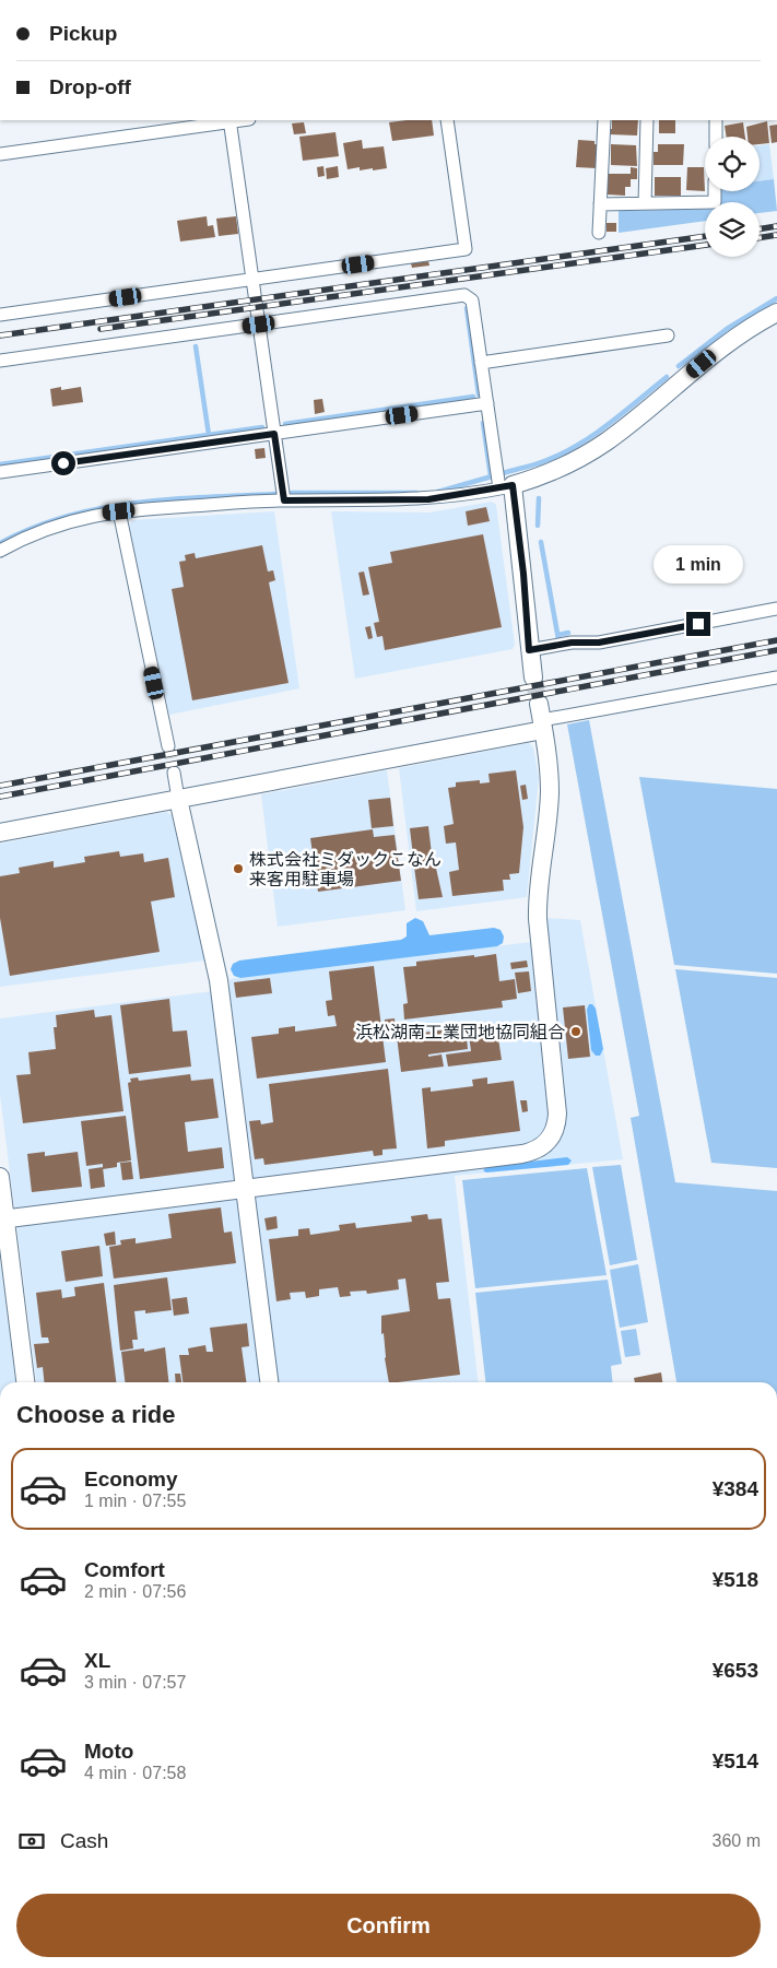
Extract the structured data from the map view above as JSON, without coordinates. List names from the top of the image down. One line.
{"places":["株式会社ミダックこなん 来客用駐車場","浜松湖南工業団地協同組合"],"page":{"banner":["Pickup","Drop-off"],"bubble":"1 min","heading":"Choose a ride","list":[{"name":"Economy","note":"1 min · 07:55","value":"¥384"},{"name":"Comfort","note":"2 min · 07:56","value":"¥518"},{"name":"XL","note":"3 min · 07:57","value":"¥653"},{"name":"Moto","note":"4 min · 07:58","value":"¥514"}],"pay":["Cash","360 m"],"buttons":"Confirm"}}
